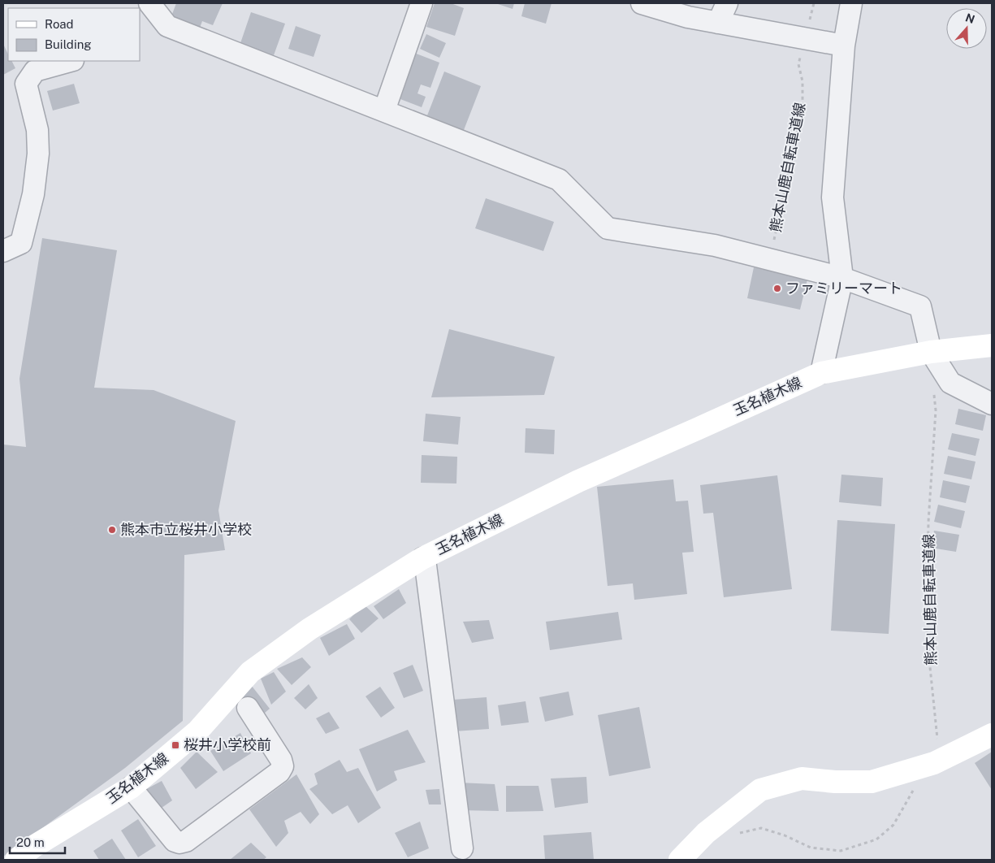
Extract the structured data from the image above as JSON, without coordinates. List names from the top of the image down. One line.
{"streets":{"main road":["玉名植木線"],"path":["熊本山鹿自転車道線"]},"places":{"other":["ファミリーマート","熊本市立桜井小学校"],"transit":["桜井小学校前"]},"legend":["Road","Building"],"scale_bar":"20 m","north":"top"}
